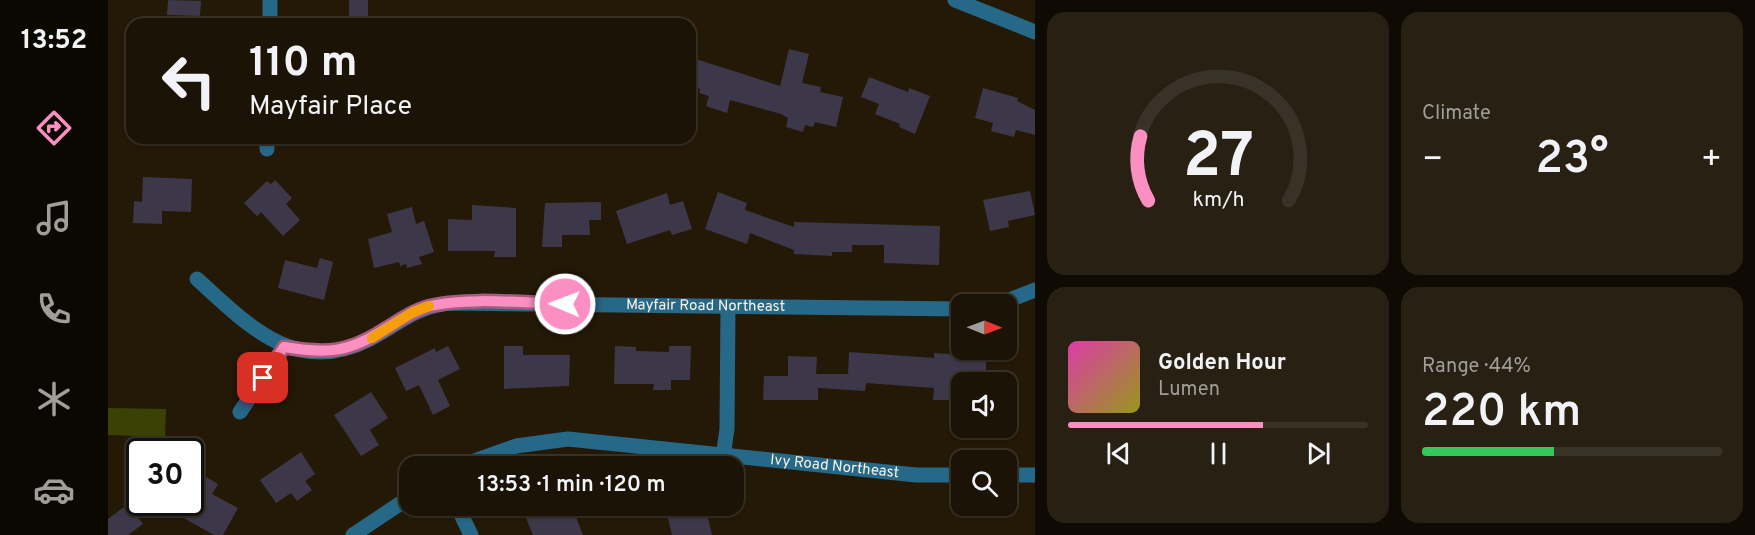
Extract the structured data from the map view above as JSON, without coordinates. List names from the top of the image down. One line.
{"streets":{"street":["Mayfair Road Northeast","Ivy Road Northeast"]},"north":"right","page":{"tabs":"13:52","tile":["Climate",["Range · 44%","220 km"]],"turn":["110 m","Mayfair Place"],"heat":["−","23°","+"],"song":["Golden Hour","Lumen"],"limit":"30","trip":"13:53 · 1 min · 120 m","gauge":["27","km/h"]}}
